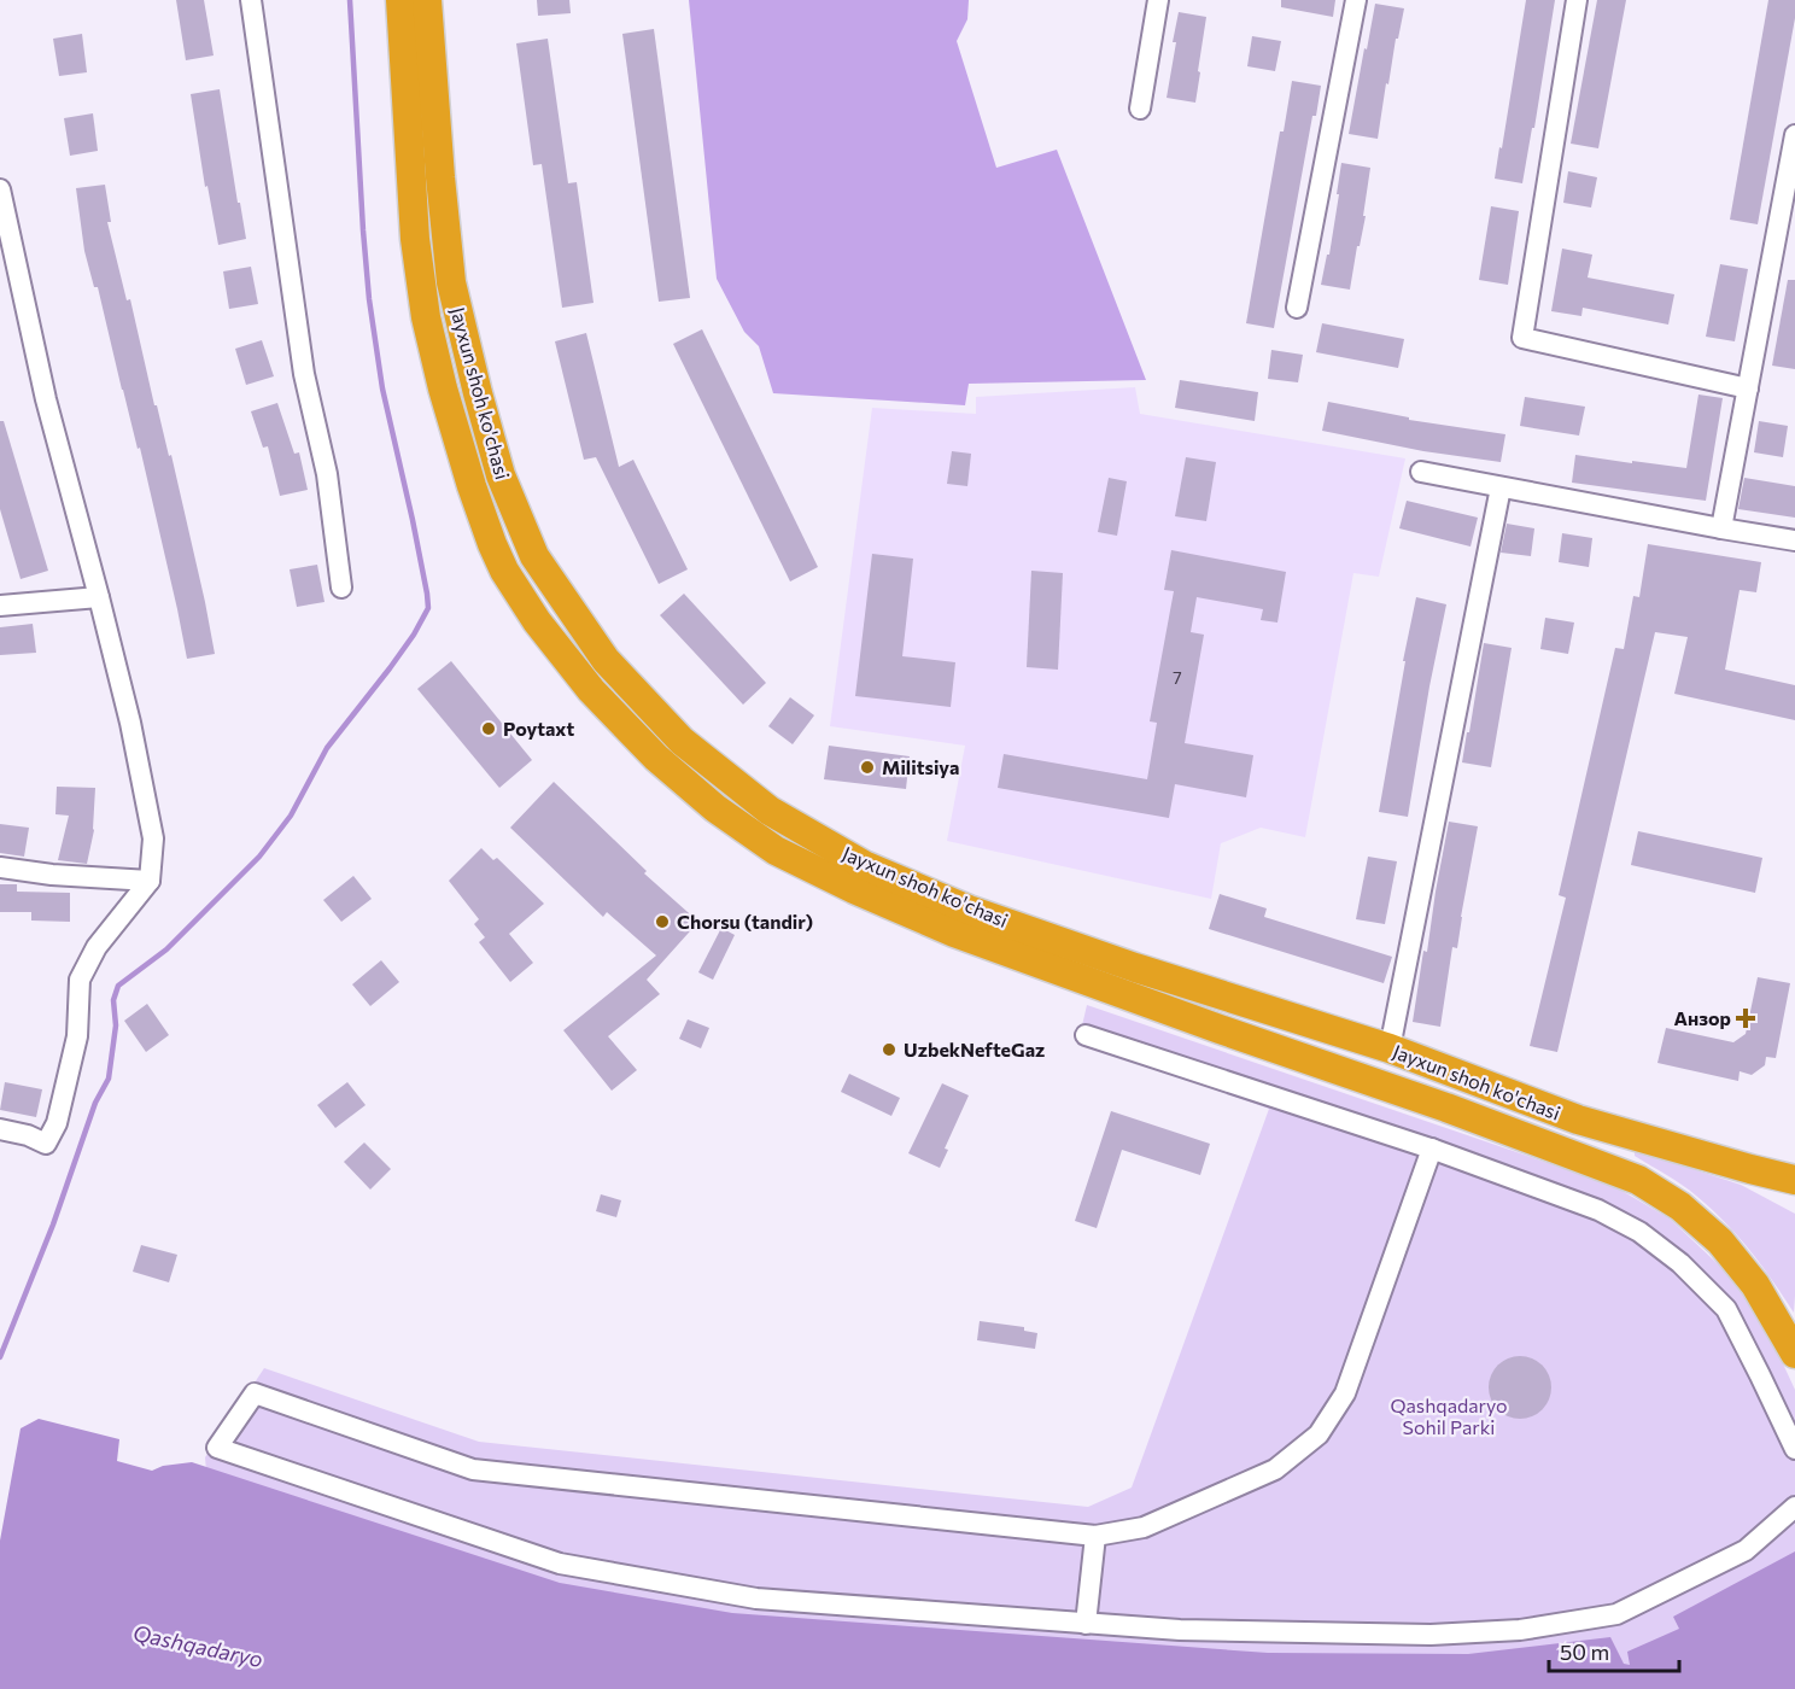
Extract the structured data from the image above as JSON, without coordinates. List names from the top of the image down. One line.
{"streets":{"highway":["Jayxun shoh ko'chasi"]},"water":["Qashqadaryo"],"parks":["Qashqadaryo Sohil Parki"],"places":{"other":["Poytaxt","Militsiya","Chorsu (tandir)","UzbekNefteGaz"],"health":["Анзор"]},"house_numbers":["7"],"scale_bar":"50 m"}
